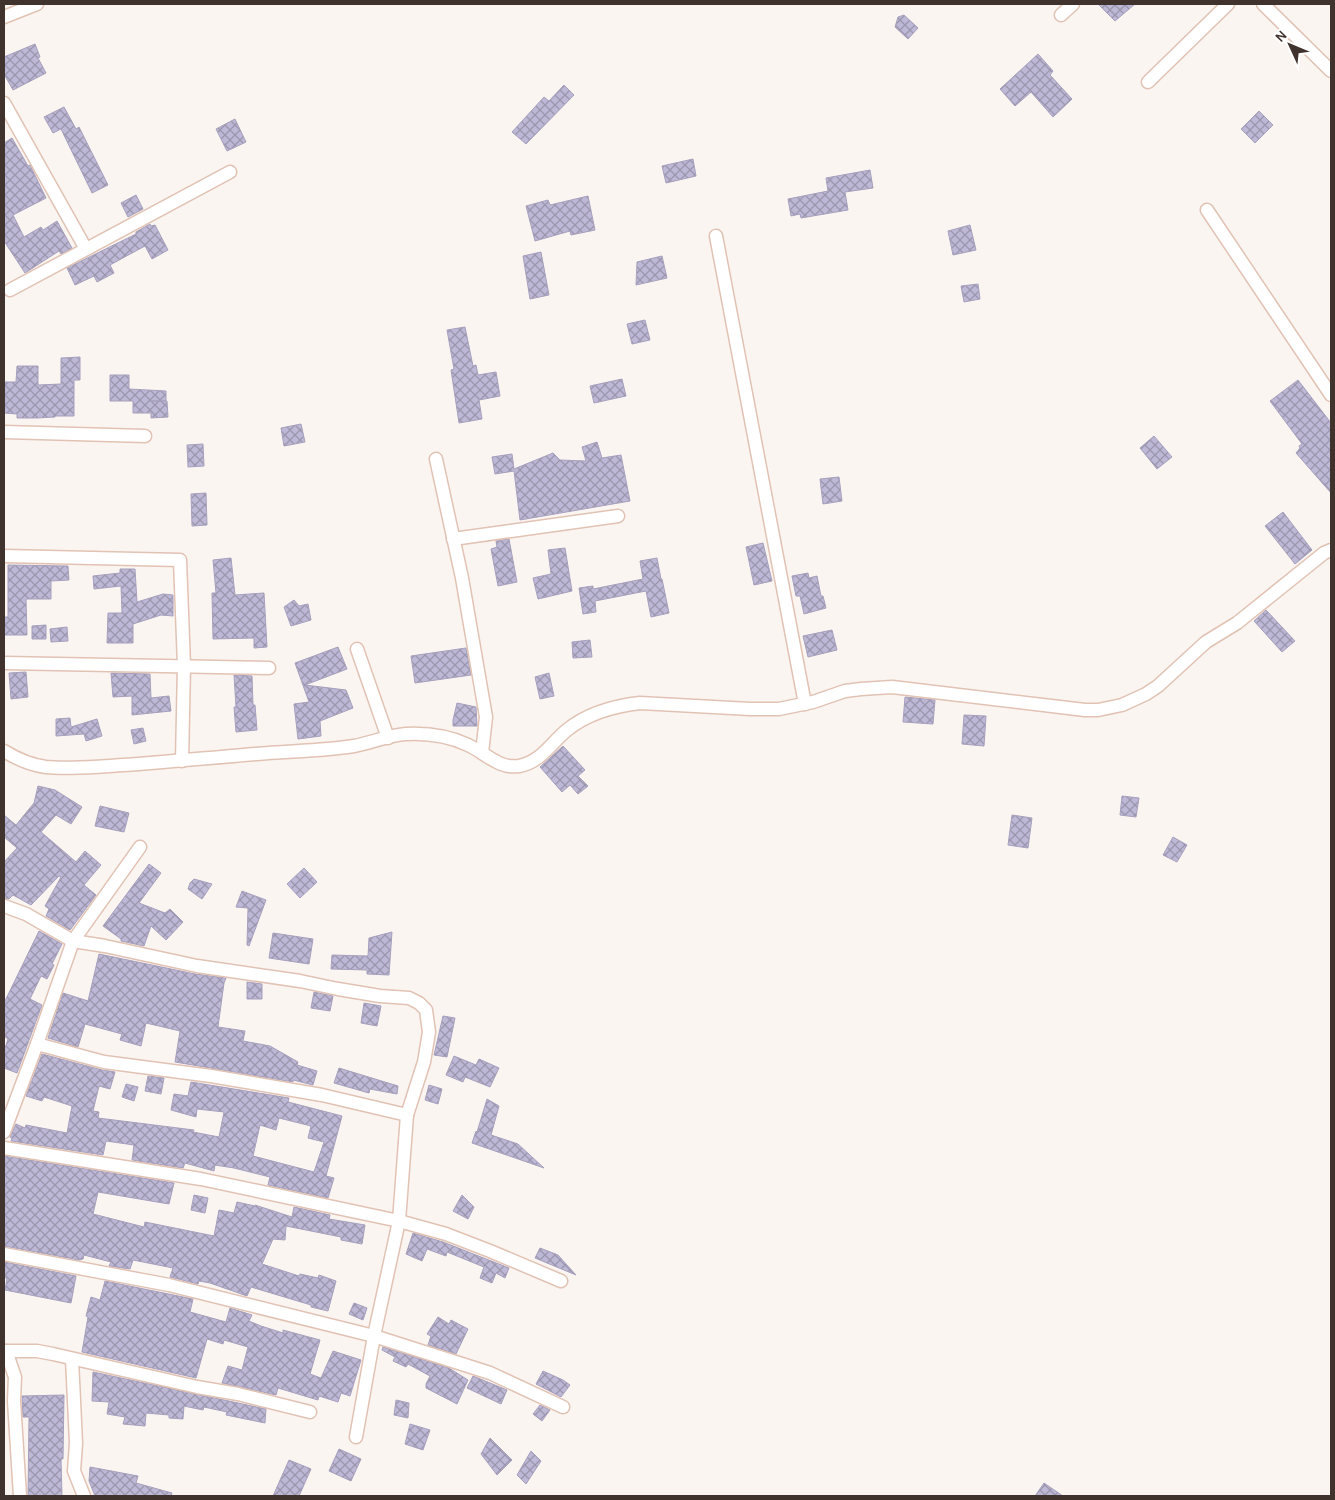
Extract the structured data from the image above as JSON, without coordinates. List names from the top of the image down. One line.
{"north":"top left"}
